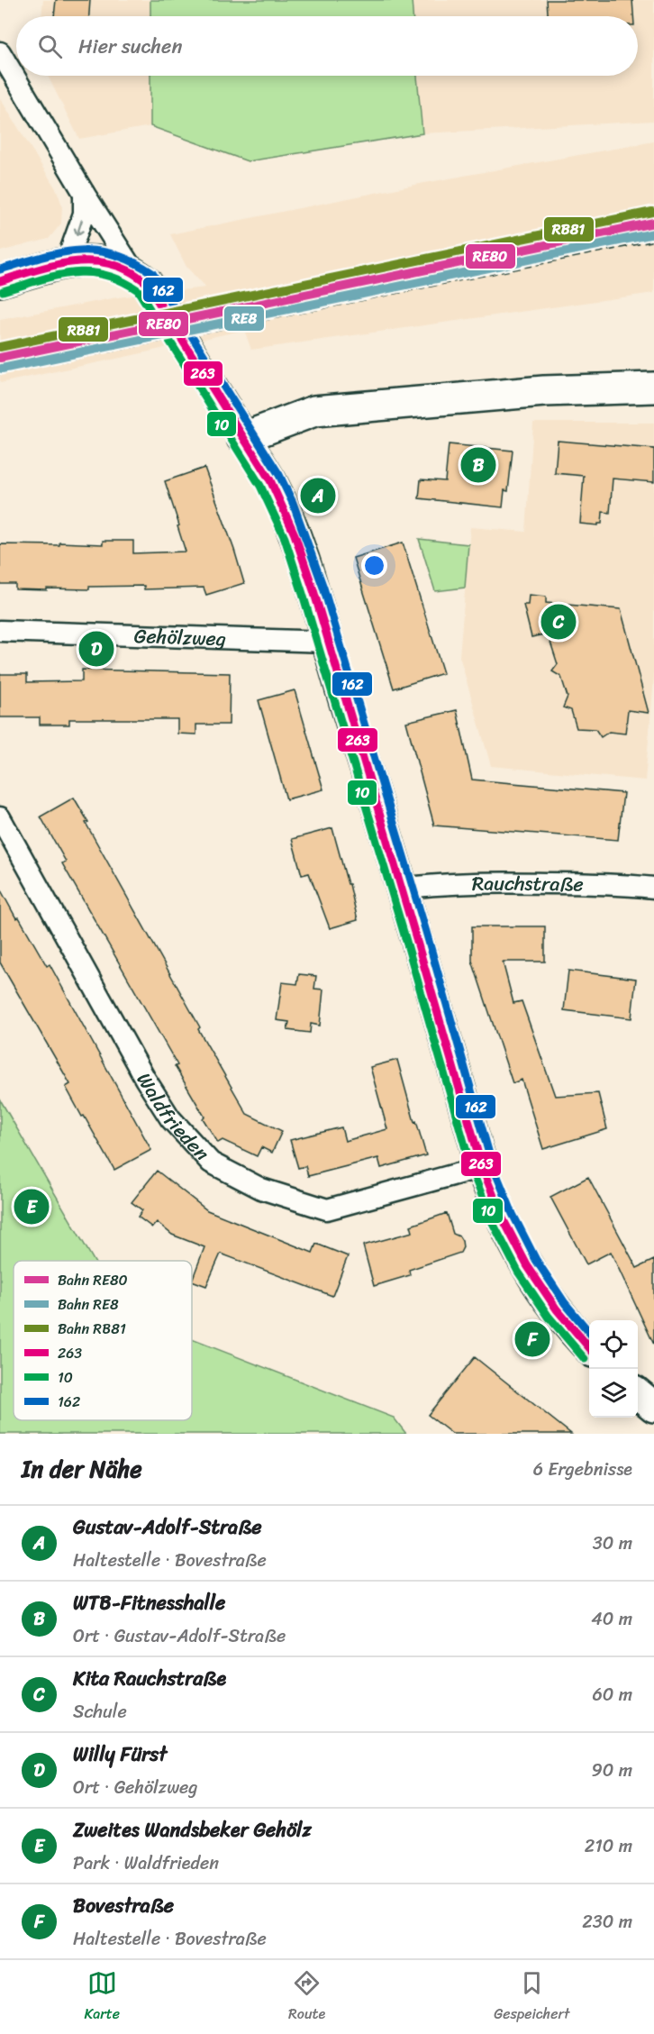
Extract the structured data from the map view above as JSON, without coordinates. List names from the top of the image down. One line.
{"streets":{"street":["Gehölzweg","Rauchstraße","Waldfrieden"]},"lines":["rail line RB81","rail line RE80","rail line RE8","transit line 162","transit line 263","transit line 10"],"legend":["Bahn RE80","Bahn RE8","Bahn RB81","263","10","162"],"page":{"search":"Hier suchen","pins":["B","A","C","D","E","F"],"heading":["In der Nähe","6 Ergebnisse"],"list":[{"mark":"A","name":"Gustav-Adolf-Straße","note":"Haltestelle · Bovestraße","value":"30 m"},{"mark":"B","name":"WTB-Fitnesshalle","note":"Ort · Gustav-Adolf-Straße","value":"40 m"},{"mark":"C","name":"Kita Rauchstraße","note":"Schule","value":"60 m"},{"mark":"D","name":"Willy Fürst","note":"Ort · Gehölzweg","value":"90 m"},{"mark":"E","name":"Zweites Wandsbeker Gehölz","note":"Park · Waldfrieden","value":"210 m"},{"mark":"F","name":"Bovestraße","note":"Haltestelle · Bovestraße","value":"230 m"}],"nav":["Karte","Route","Gespeichert"]}}
